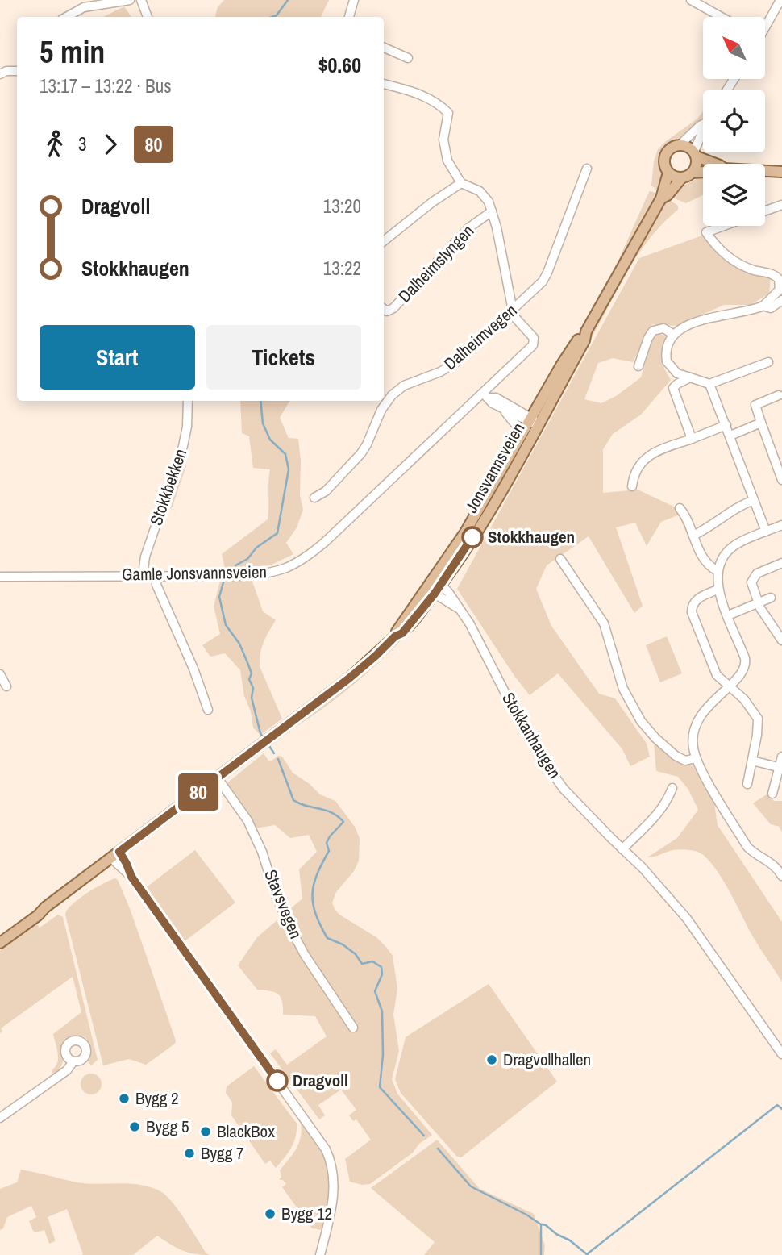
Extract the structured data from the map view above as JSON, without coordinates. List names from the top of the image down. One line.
{"streets":{"main road":["Jonsvannsveien"],"street":["Dalheimslyngen","Dalheimvegen","Stokkbekken","Gamle Jonsvannsveien","Stokkanhaugen","Stavsvegen"]},"crossings":[["Dalheimslyngen","Dalheimvegen"],["Dalheimslyngen","Gamle Jonsvannsveien"],["Jonsvannsveien","Stokkanhaugen"],["Jonsvannsveien","Stavsvegen"],["Stokkbekken","Gamle Jonsvannsveien"]],"places":["Stokkhaugen","Dragvollhallen","Dragvoll","Bygg 2","Bygg 5","BlackBox","Bygg 7","Bygg 12"],"lines":["bus line 80"],"north":"top left","page":{"on_map":"80","heading":["5 min","13:17 – 13:22 · Bus","$0.60"],"legs":["3","80"],"list":[{"name":"Dragvoll","value":"13:20"},{"name":"Stokkhaugen","value":"13:22"}],"buttons":["Start","Tickets"]}}
